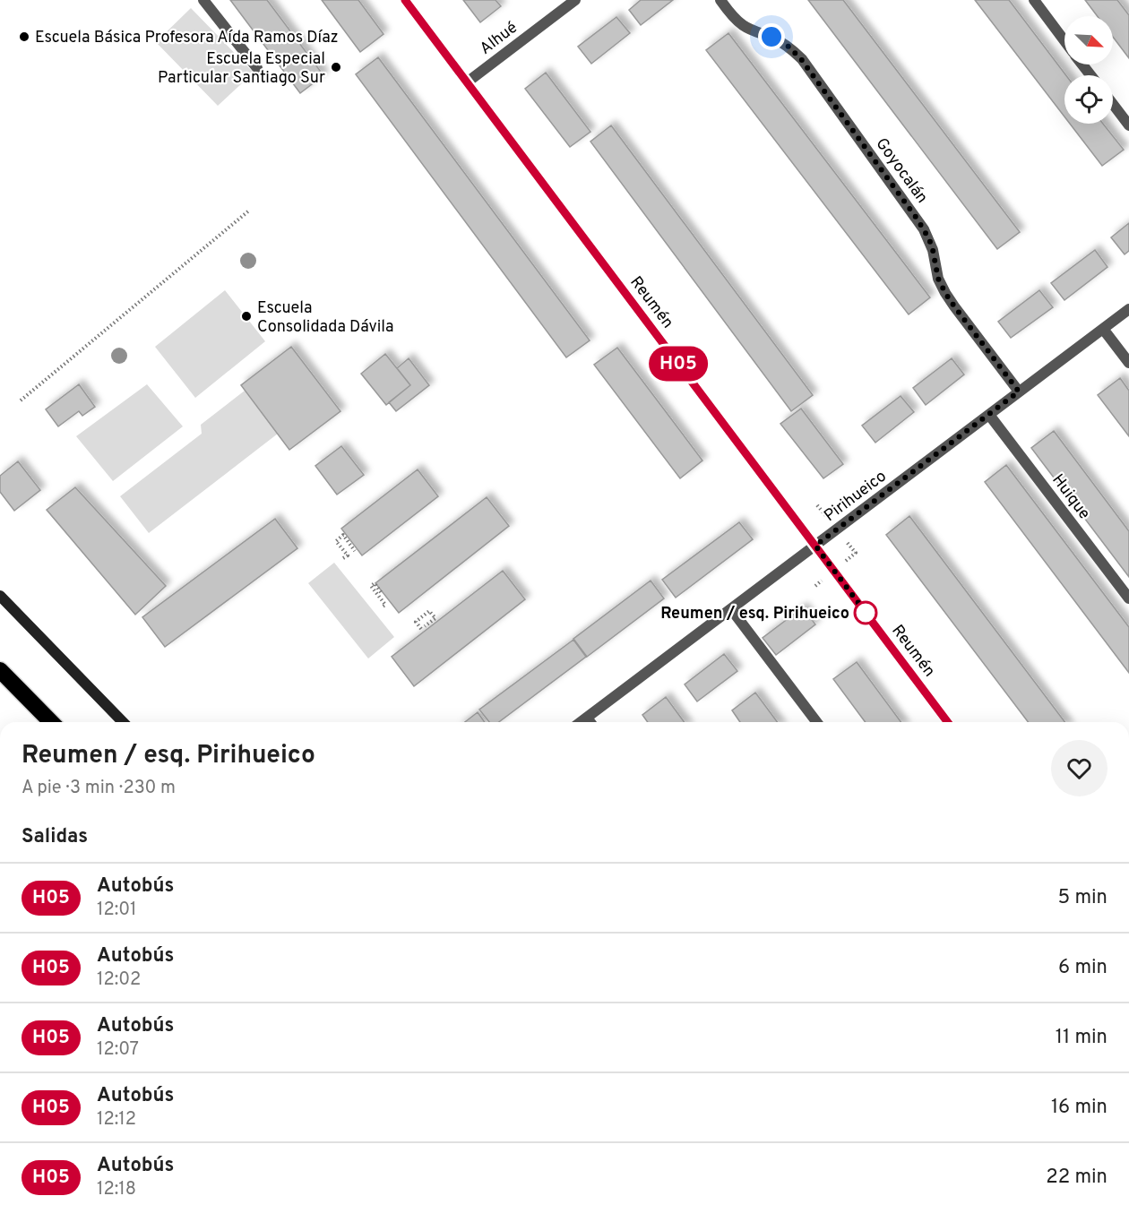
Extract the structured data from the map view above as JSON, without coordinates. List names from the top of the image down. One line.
{"streets":{"street":["Alhué","Goyocalán","Reumén","Pirihueico","Huique"]},"crossings":[["Alhué","Reumén"],["Goyocalán","Pirihueico"],["Reumén","Pirihueico"],["Pirihueico","Huique"]],"places":["Escuela Básica Profesora Aída Ramos Díaz","Escuela Especial Particular Santiago Sur","Escuela Consolidada Dávila","Reumen / esq. Pirihueico"],"lines":["bus line H05"],"north":"bottom right","page":{"on_map":"H05","heading":[["Reumen / esq. Pirihueico","A pie · 3 min · 230 m"],"Salidas"],"list":[{"mark":"H05","name":"Autobús","note":"12:01","value":"5 min"},{"mark":"H05","name":"Autobús","note":"12:02","value":"6 min"},{"mark":"H05","name":"Autobús","note":"12:07","value":"11 min"},{"mark":"H05","name":"Autobús","note":"12:12","value":"16 min"},{"mark":"H05","name":"Autobús","note":"12:18","value":"22 min"}]}}
